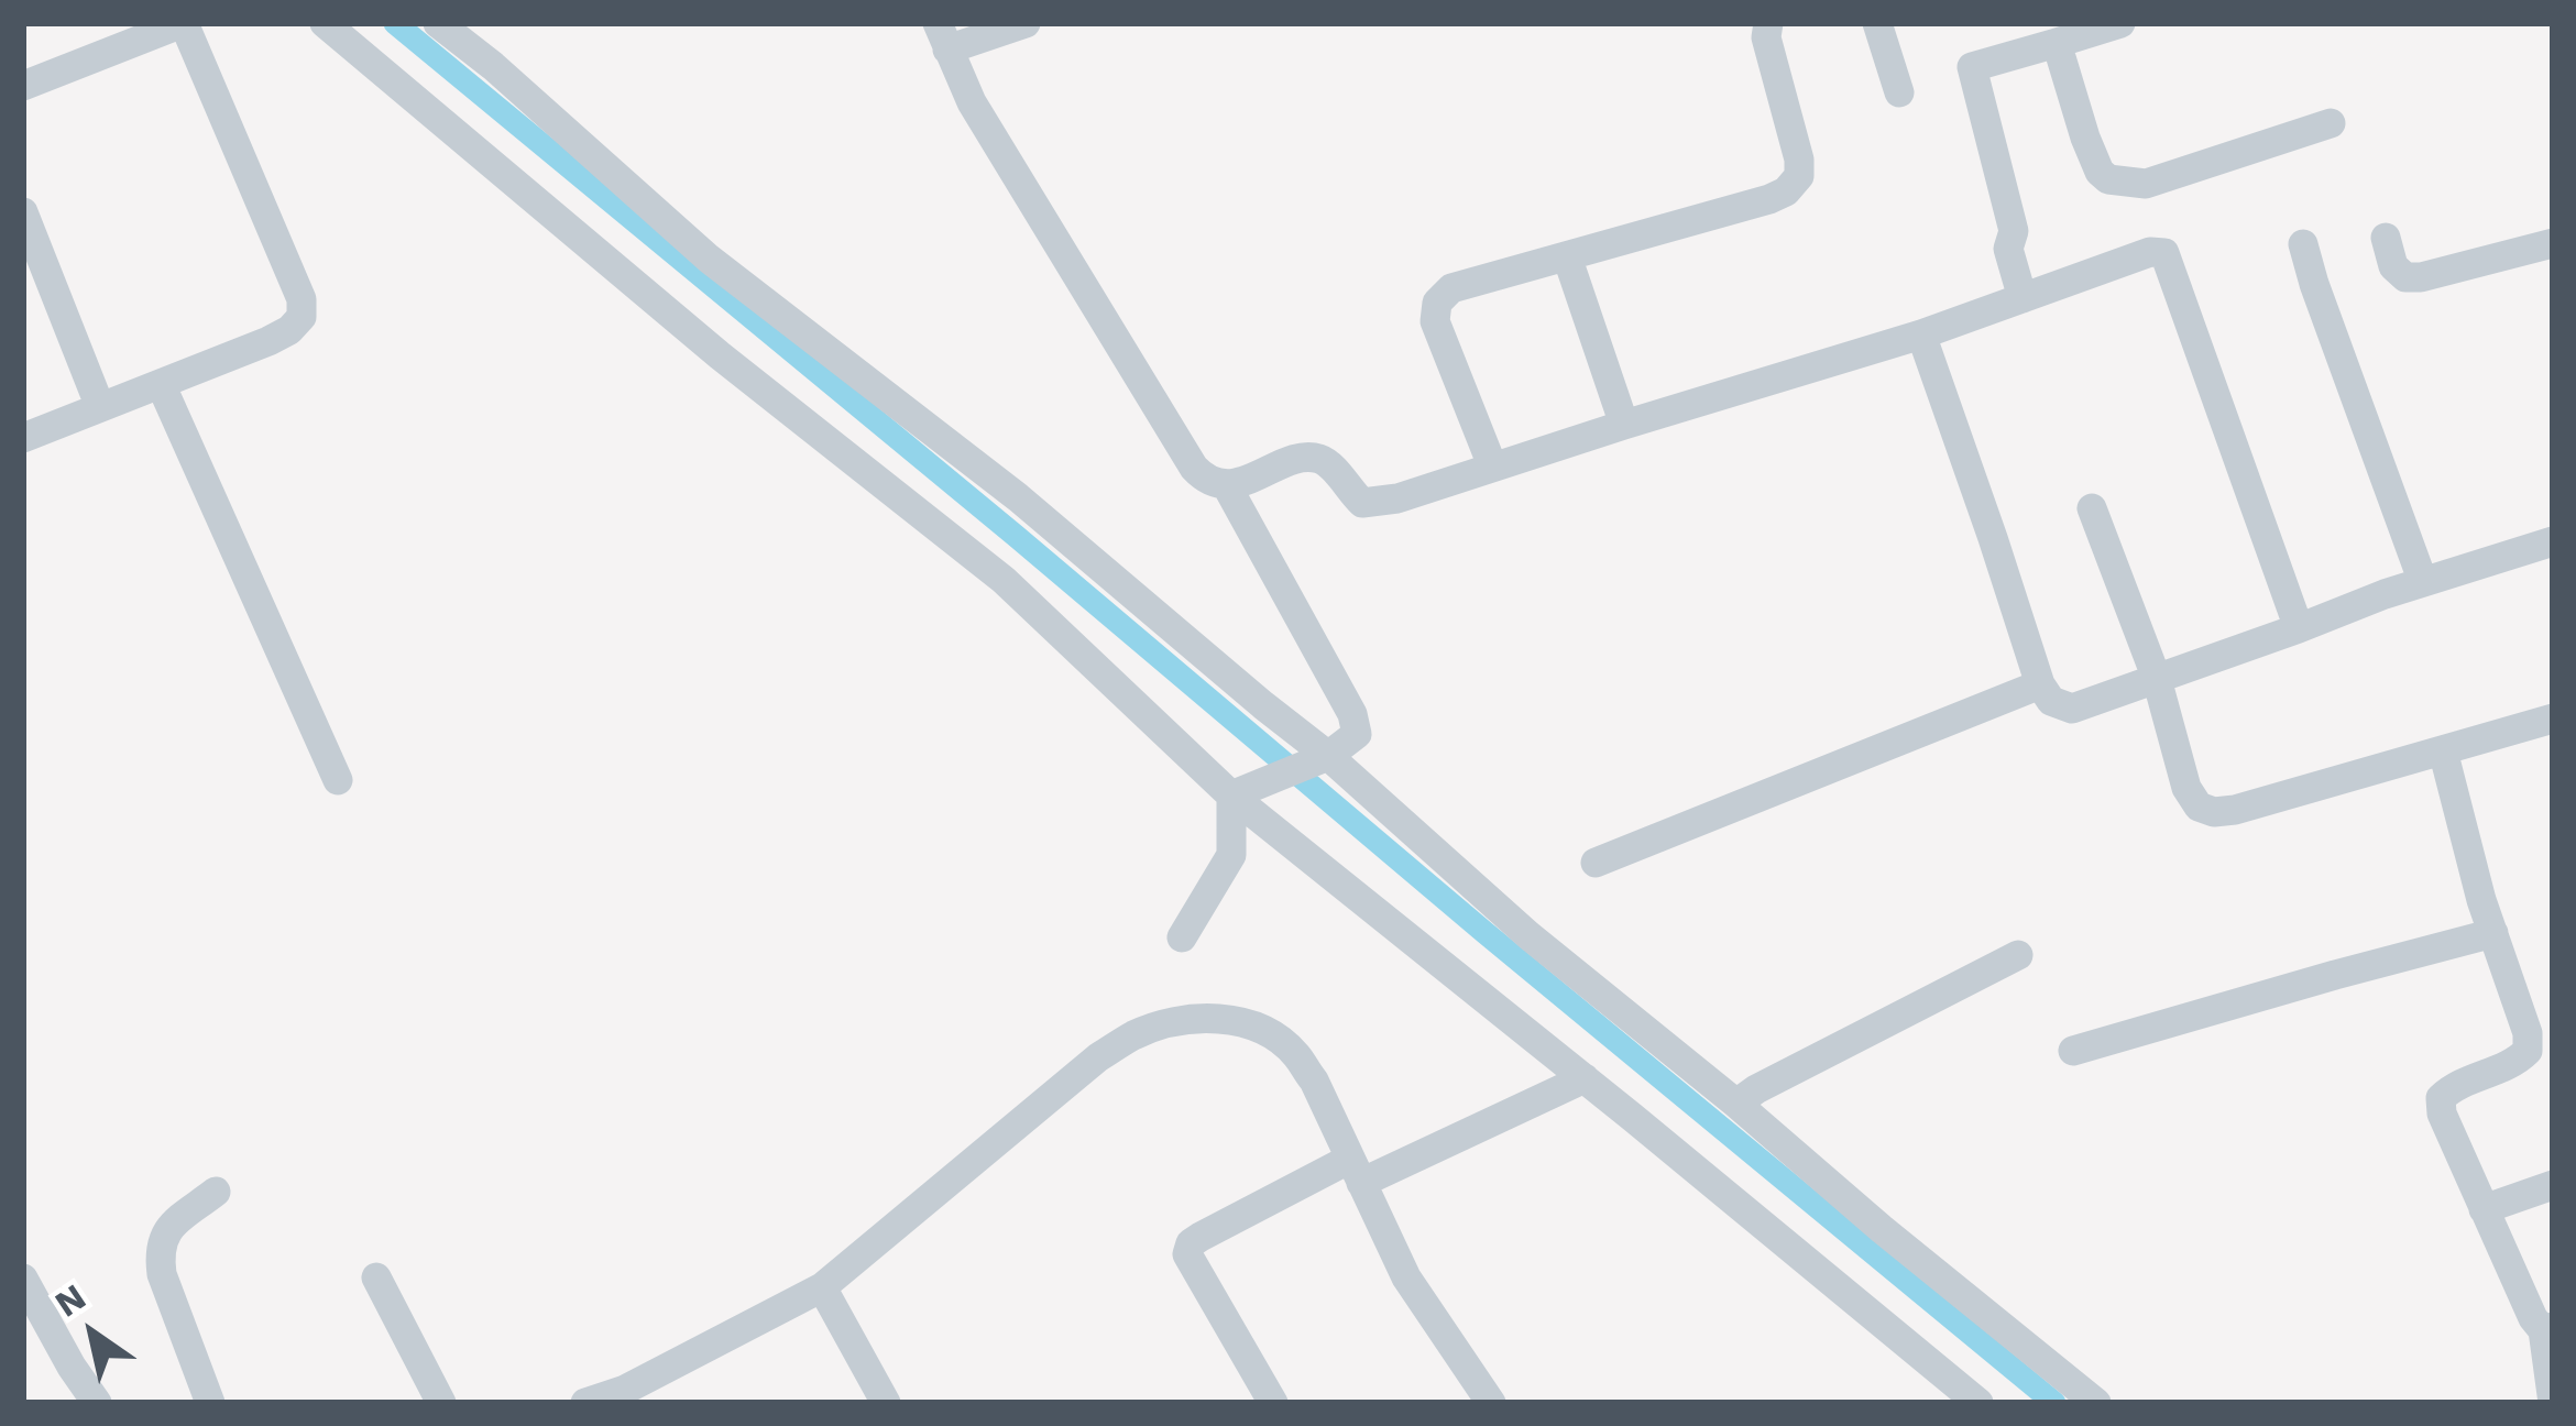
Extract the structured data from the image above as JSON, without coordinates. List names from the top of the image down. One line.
{"north":"top left"}
